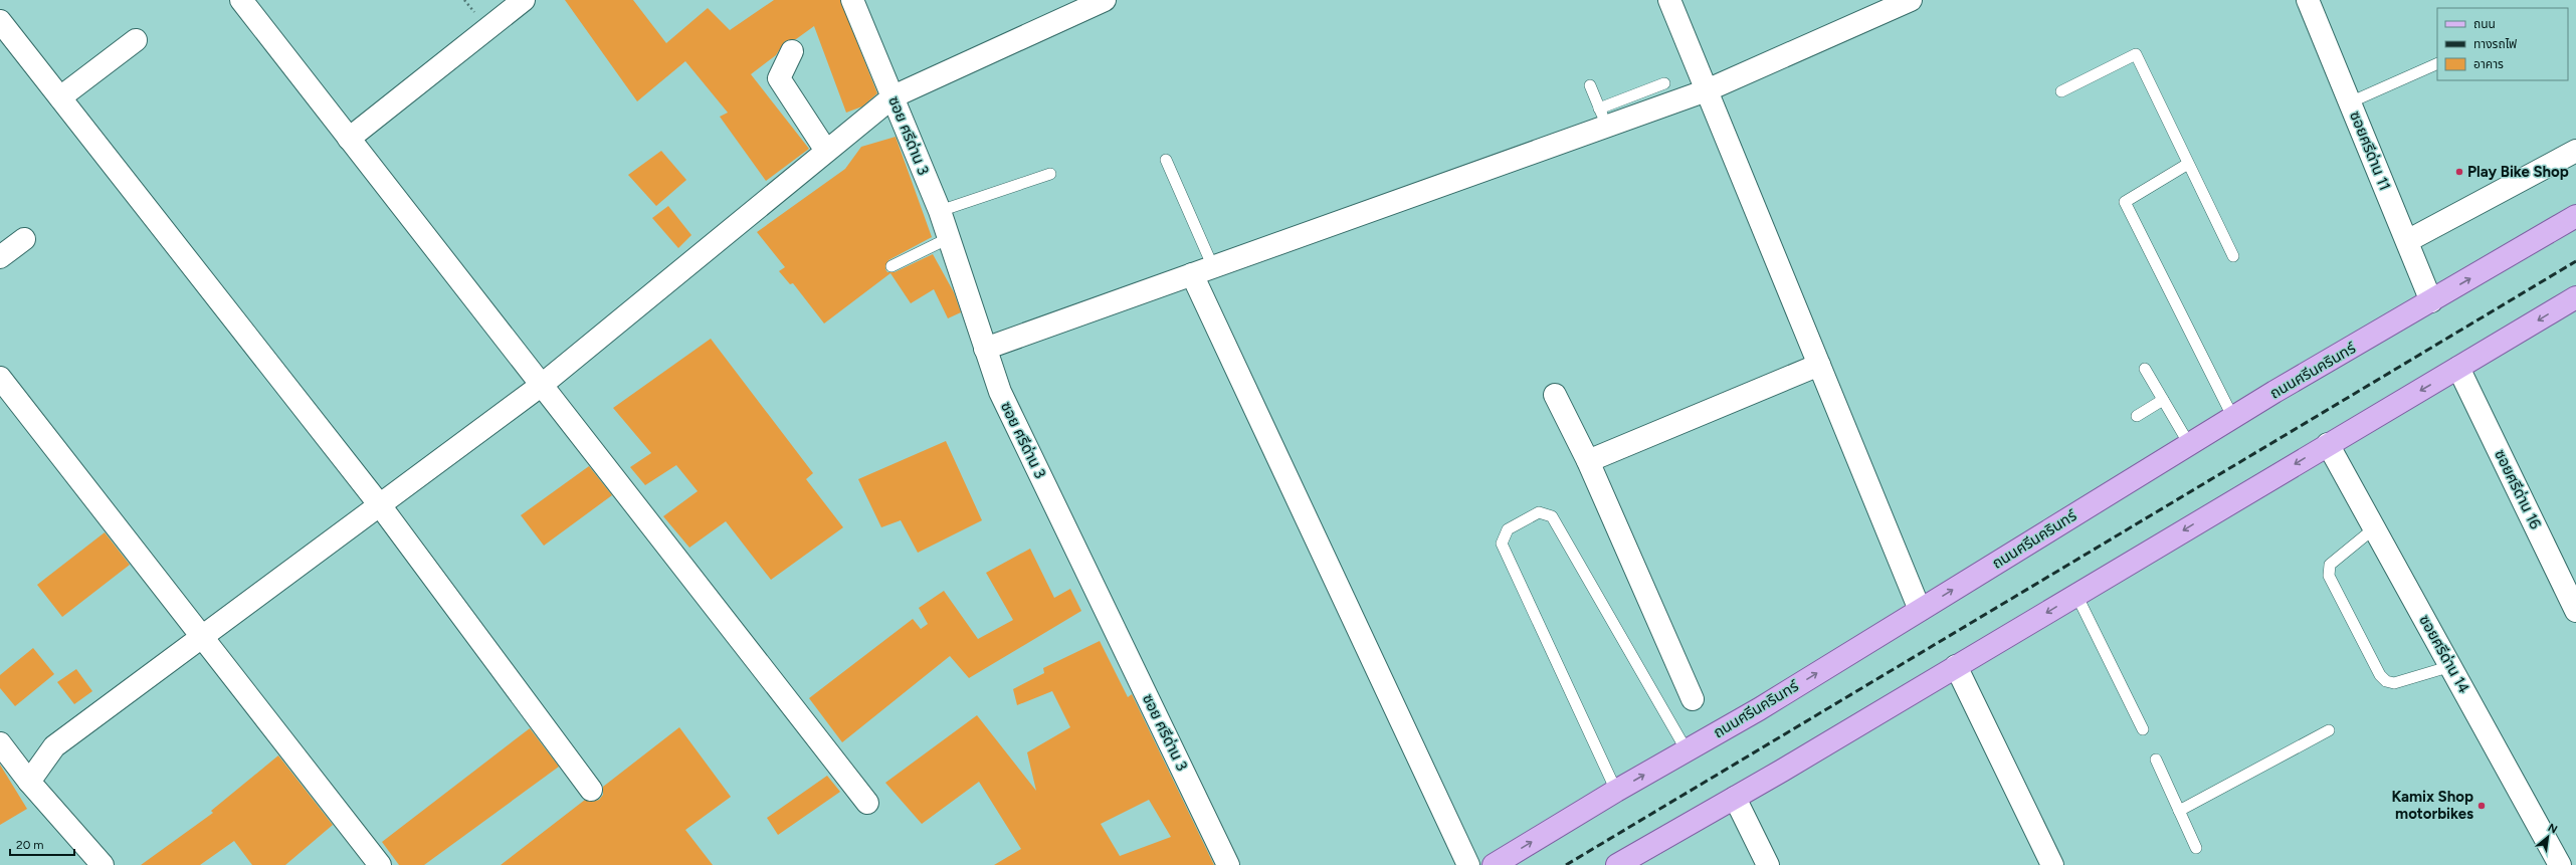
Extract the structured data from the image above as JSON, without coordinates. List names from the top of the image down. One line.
{"streets":{"main road":["ถนนศรีนครินทร์"],"street":["ซอย ศรีด่าน 3","ซอยศรีด่าน 11","ซอยศรีด่าน 16","ซอยศรีด่าน 14"]},"crossings":[["ซอยศรีด่าน 11","ถนนศรีนครินทร์"]],"places":["Play Bike Shop","Kamix Shop motorbikes"],"legend":["ถนน","ทางรถไฟ","อาคาร"],"scale_bar":"20 m","north":"top right"}
